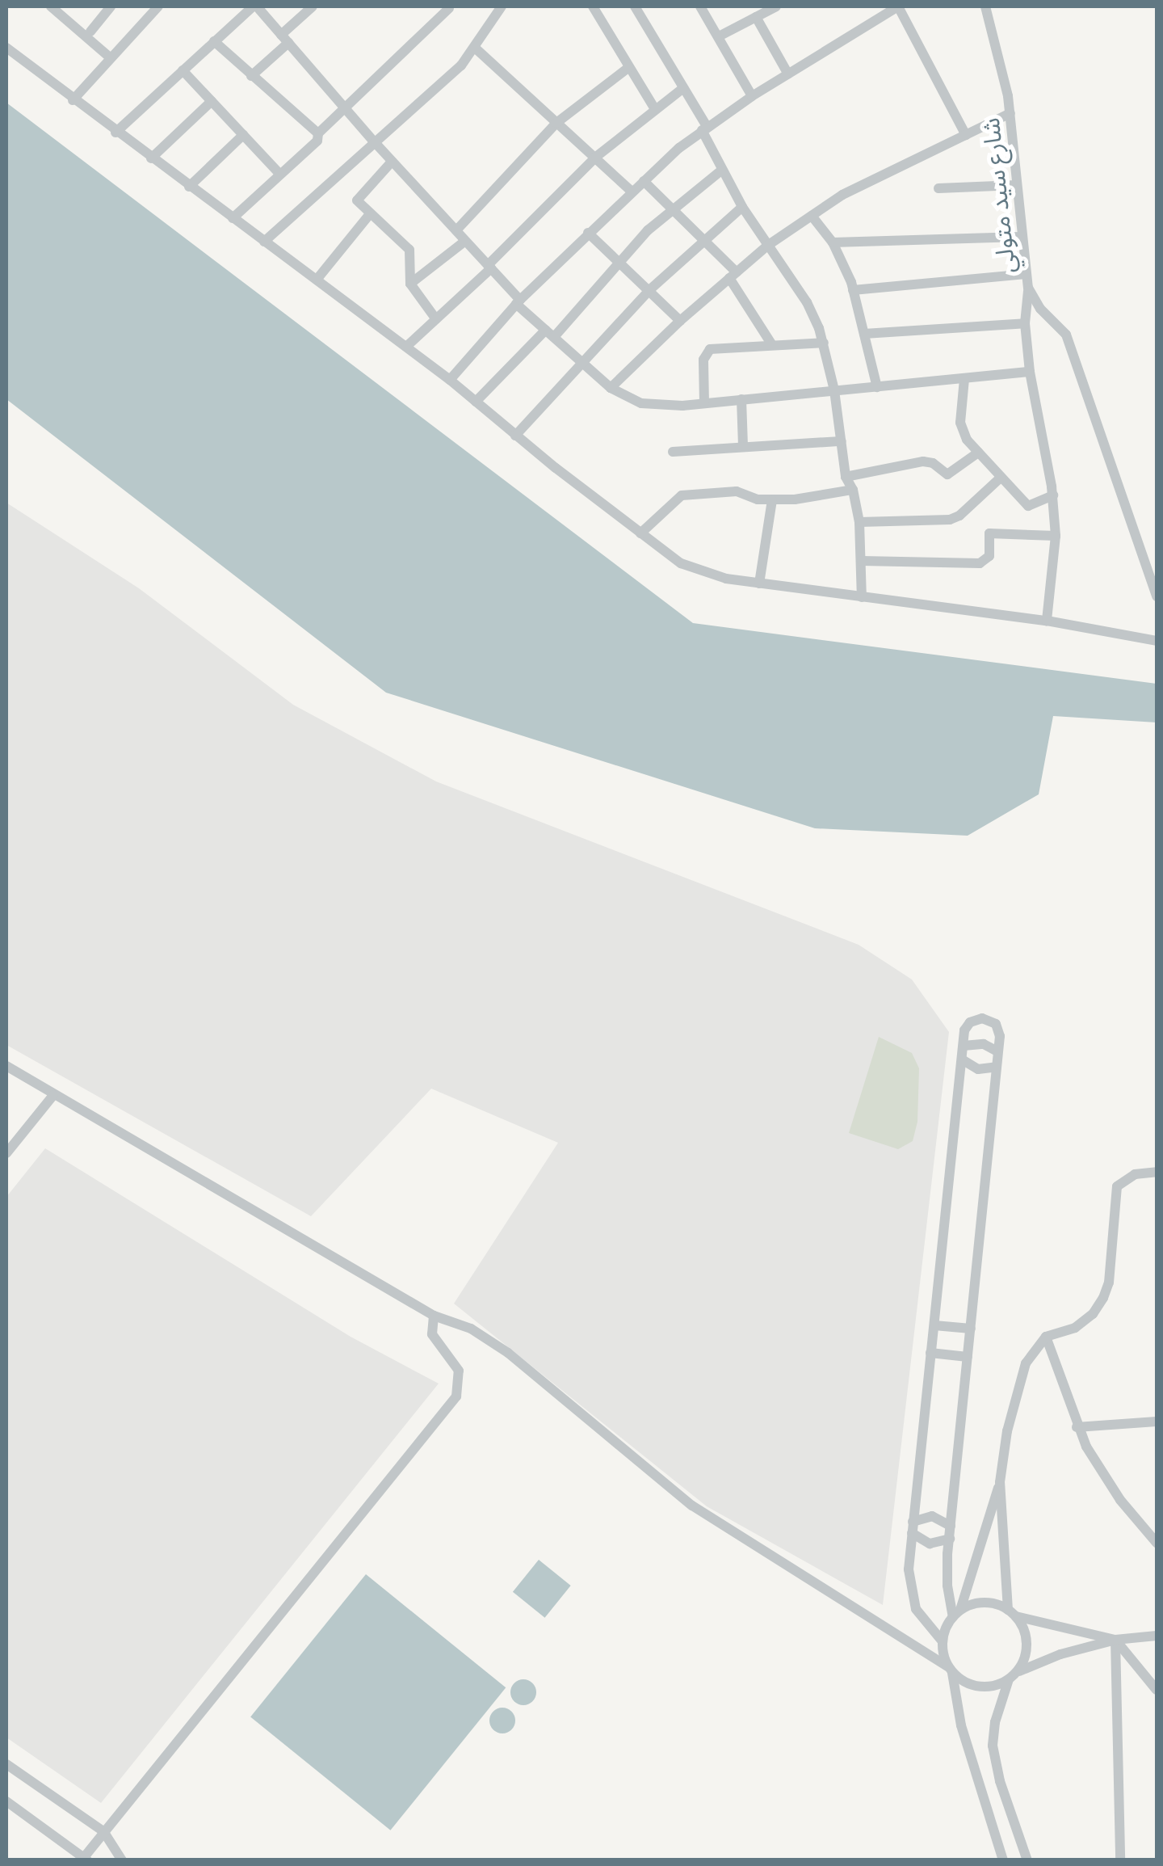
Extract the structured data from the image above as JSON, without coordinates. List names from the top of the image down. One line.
{"streets":{"street":["شارع سيد متولي"]}}
